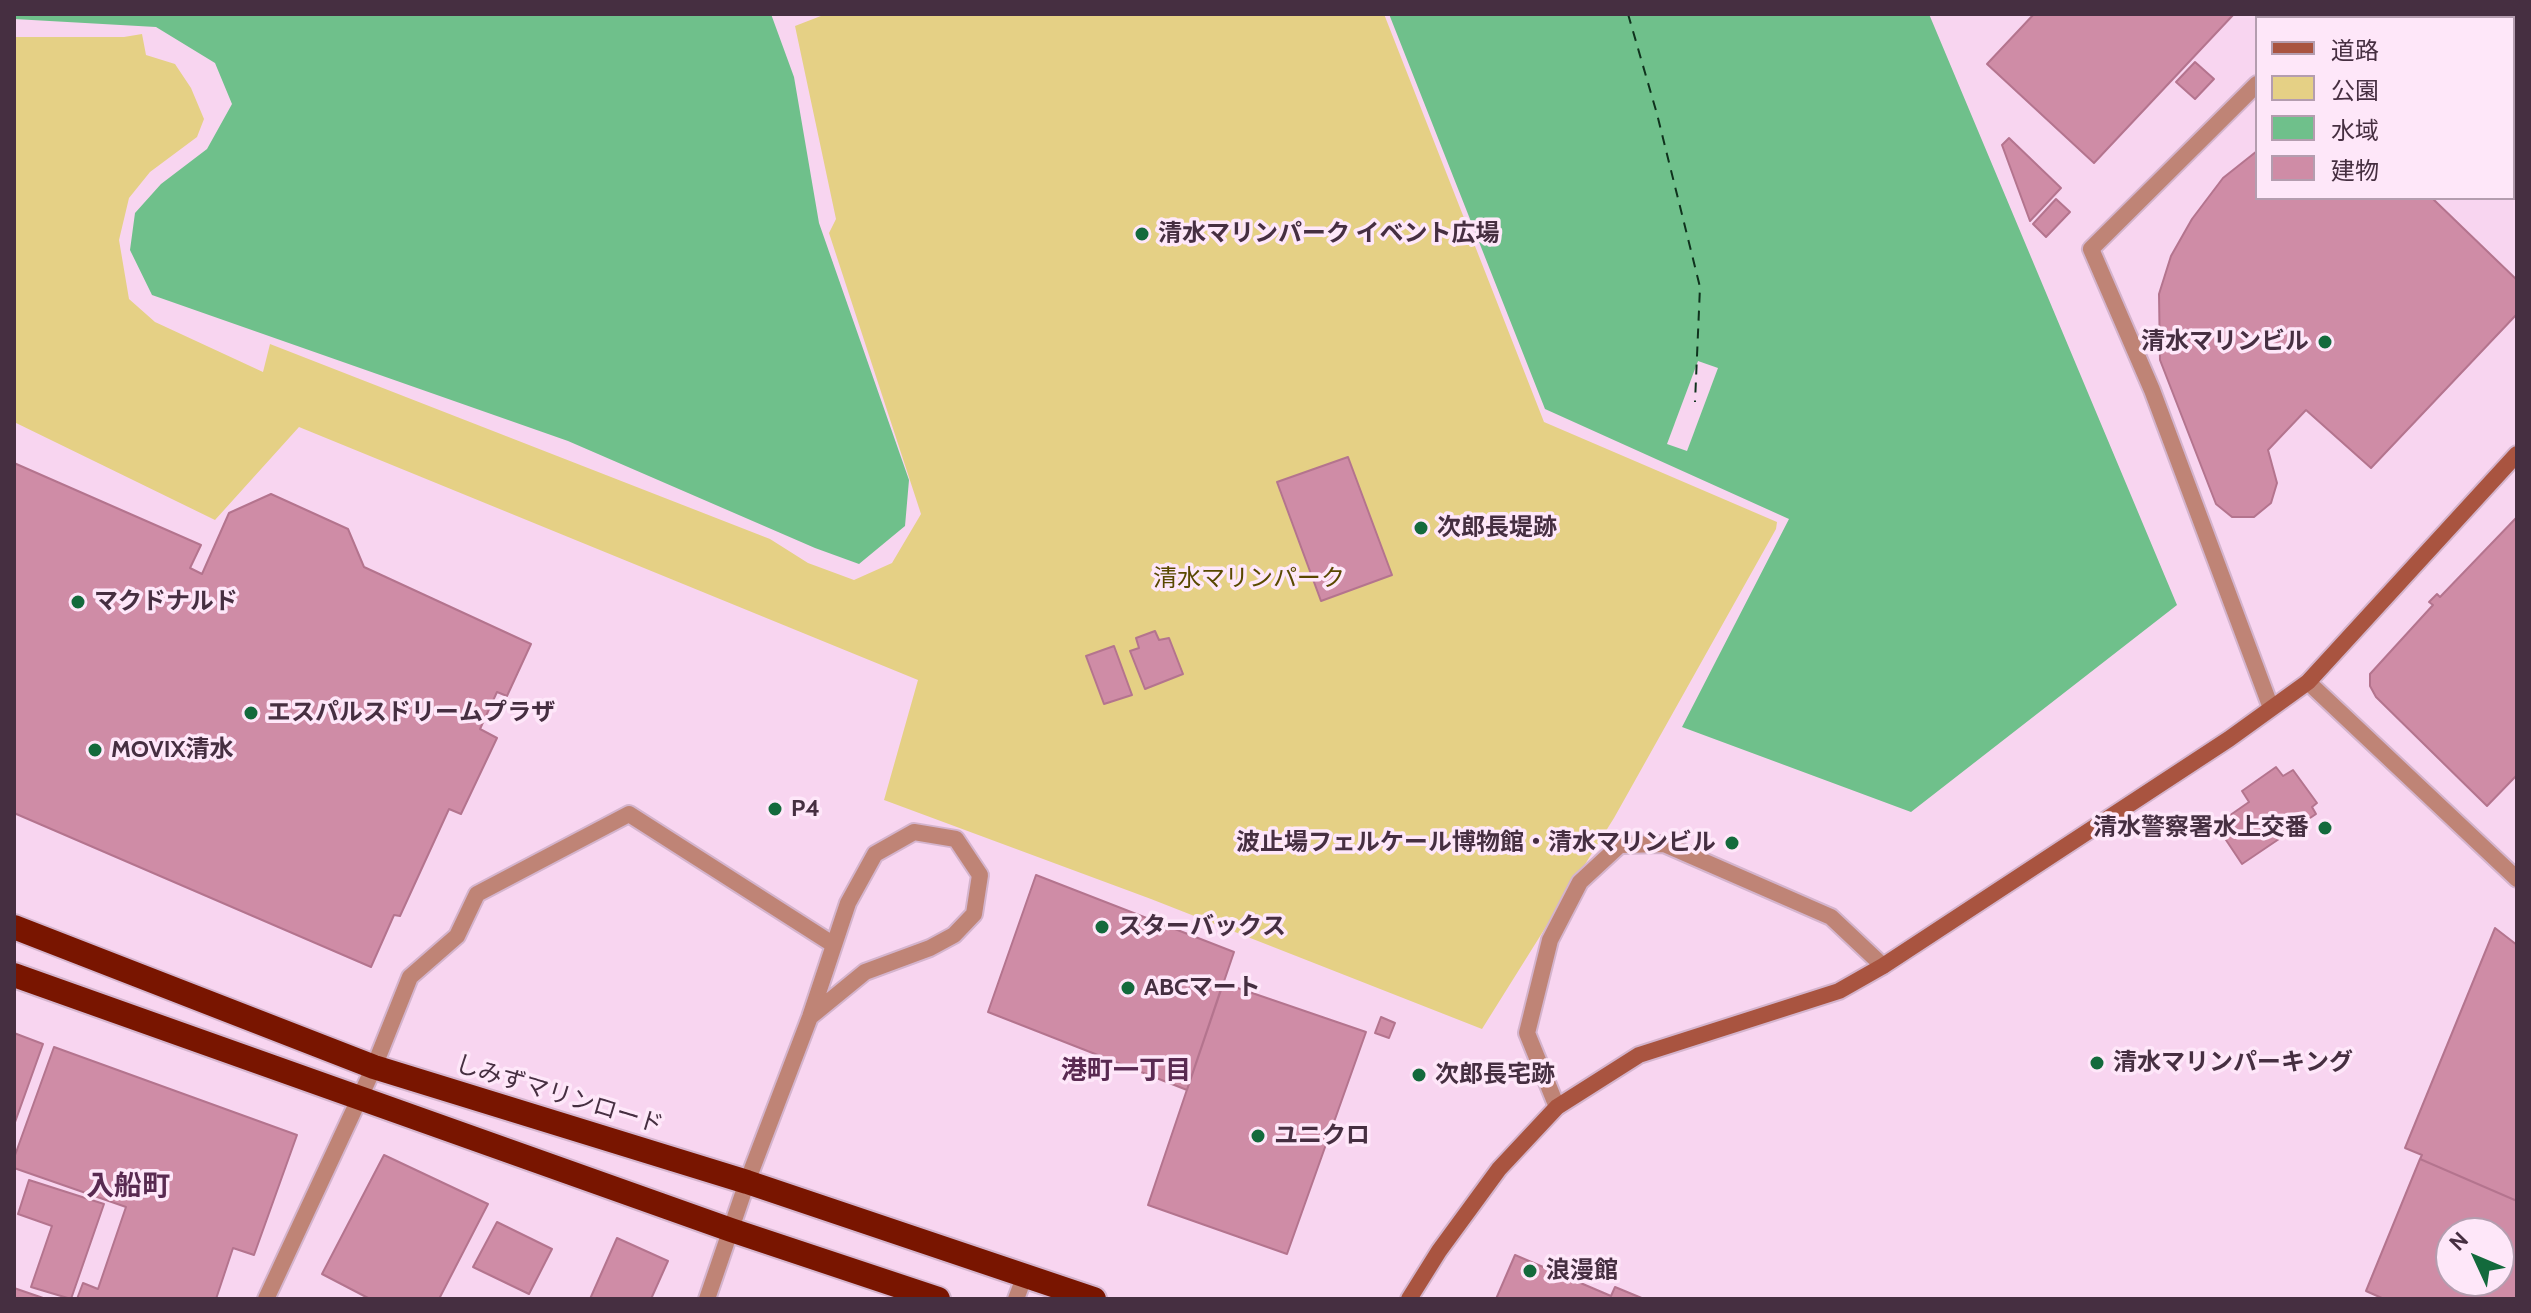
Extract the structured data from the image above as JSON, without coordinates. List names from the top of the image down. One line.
{"streets":{"highway":["しみずマリンロード"]},"districts":["港町一丁目","入船町"],"parks":["清水マリンパーク"],"places":["清水マリンパーク イベント広場","清水マリンビル","次郎長堤跡","マクドナルド","エスパルスドリームプラザ","MOVIX清水","P4","清水警察署水上交番","波止場フェルケール博物館・清水マリンビル","スターバックス","ABCマート","清水マリンパーキング","次郎長宅跡","ユニクロ","浪漫館"],"legend":["道路","公園","水域","建物"],"north":"top left"}
